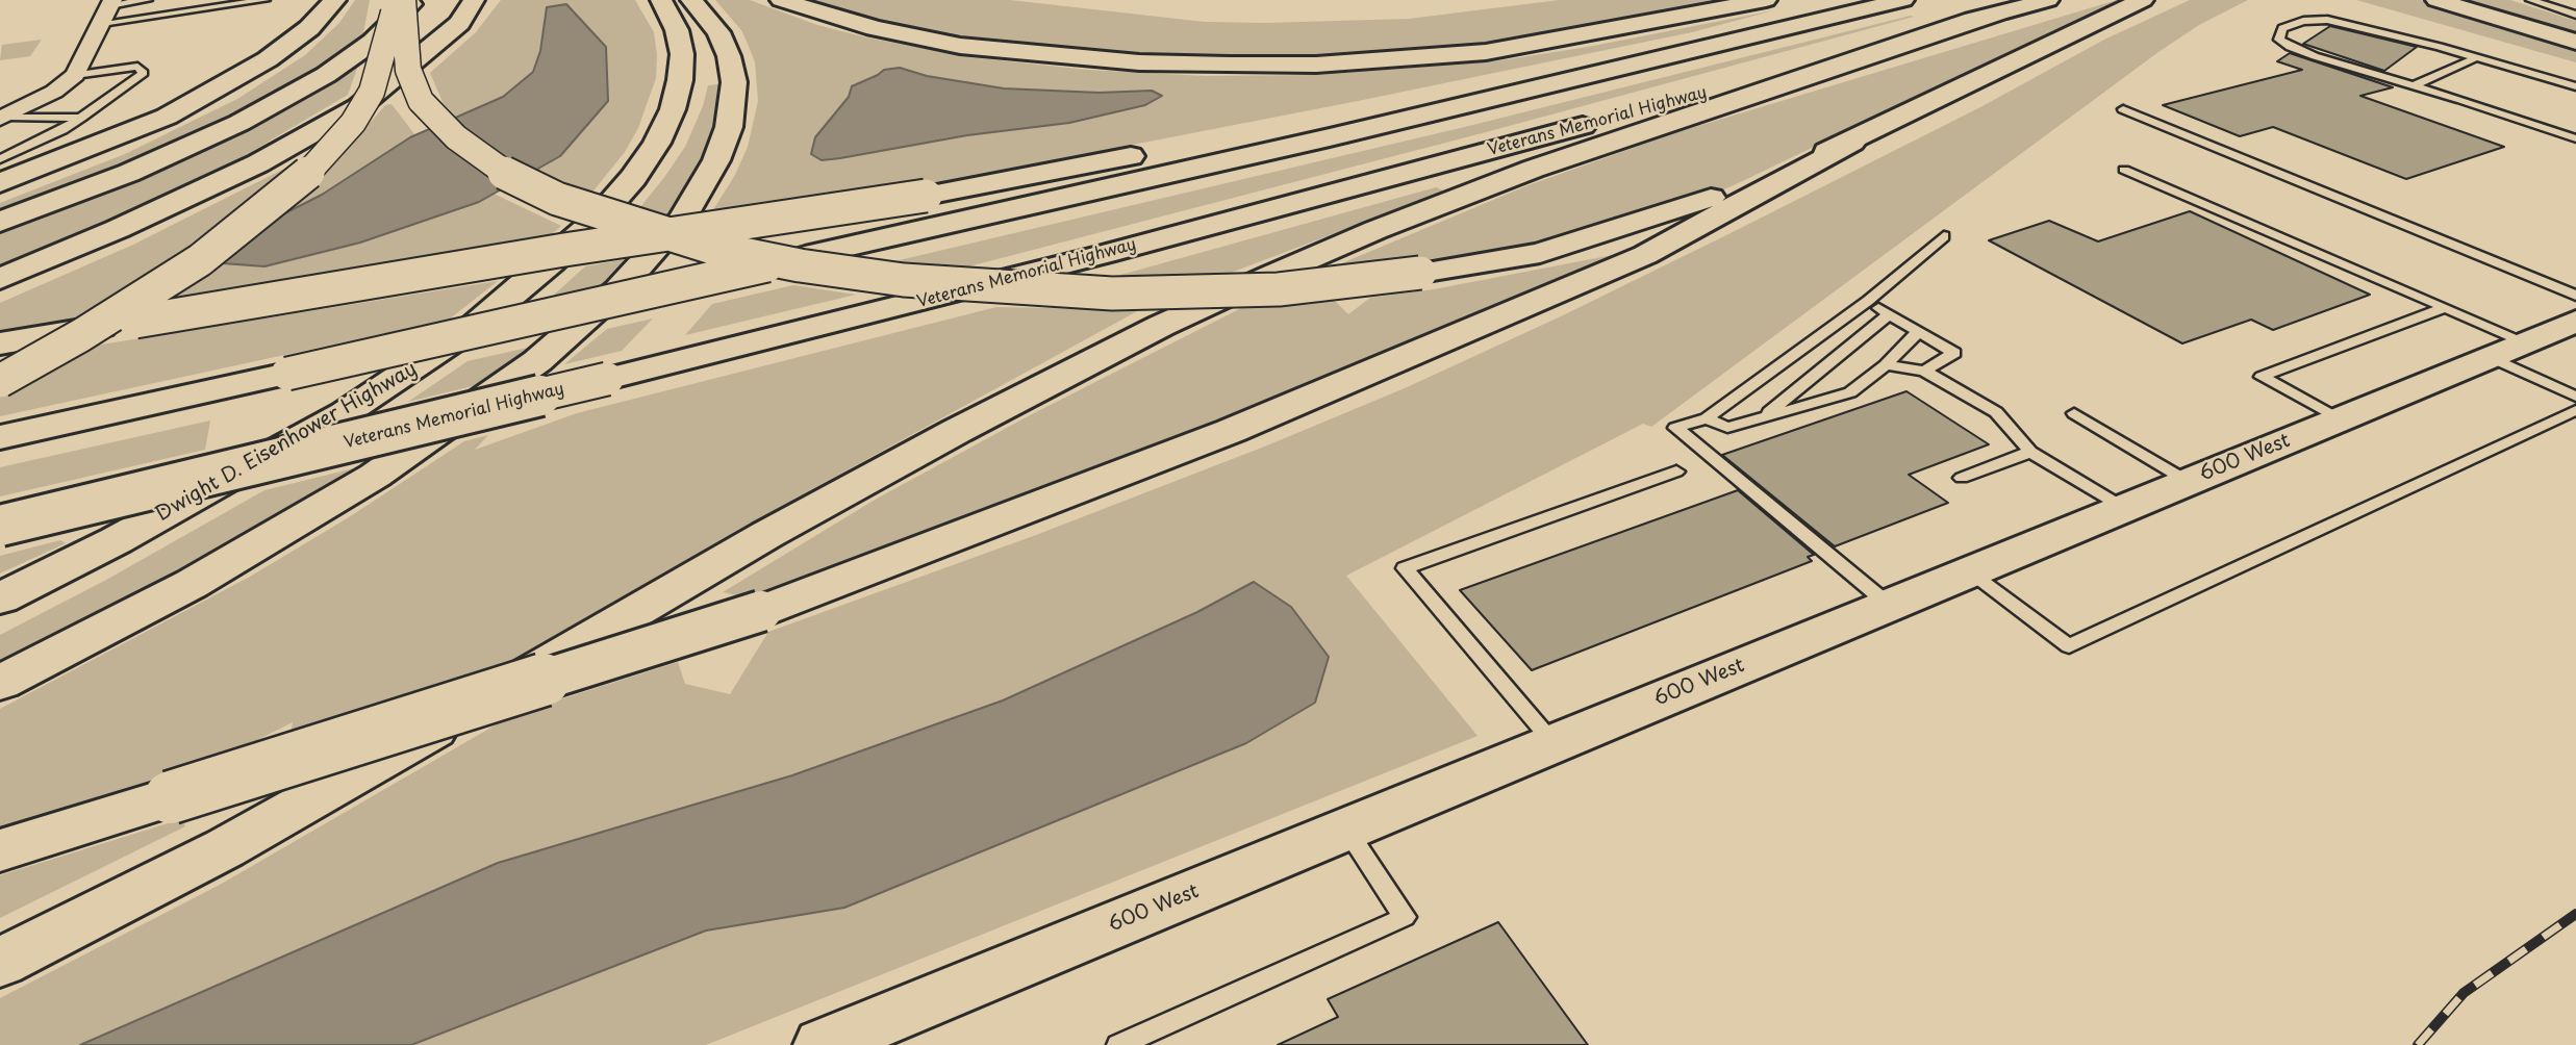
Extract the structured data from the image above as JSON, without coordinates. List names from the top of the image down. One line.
{"streets":{"main road":["Veterans Memorial Highway","Dwight D. Eisenhower Highway","600 West"]}}
